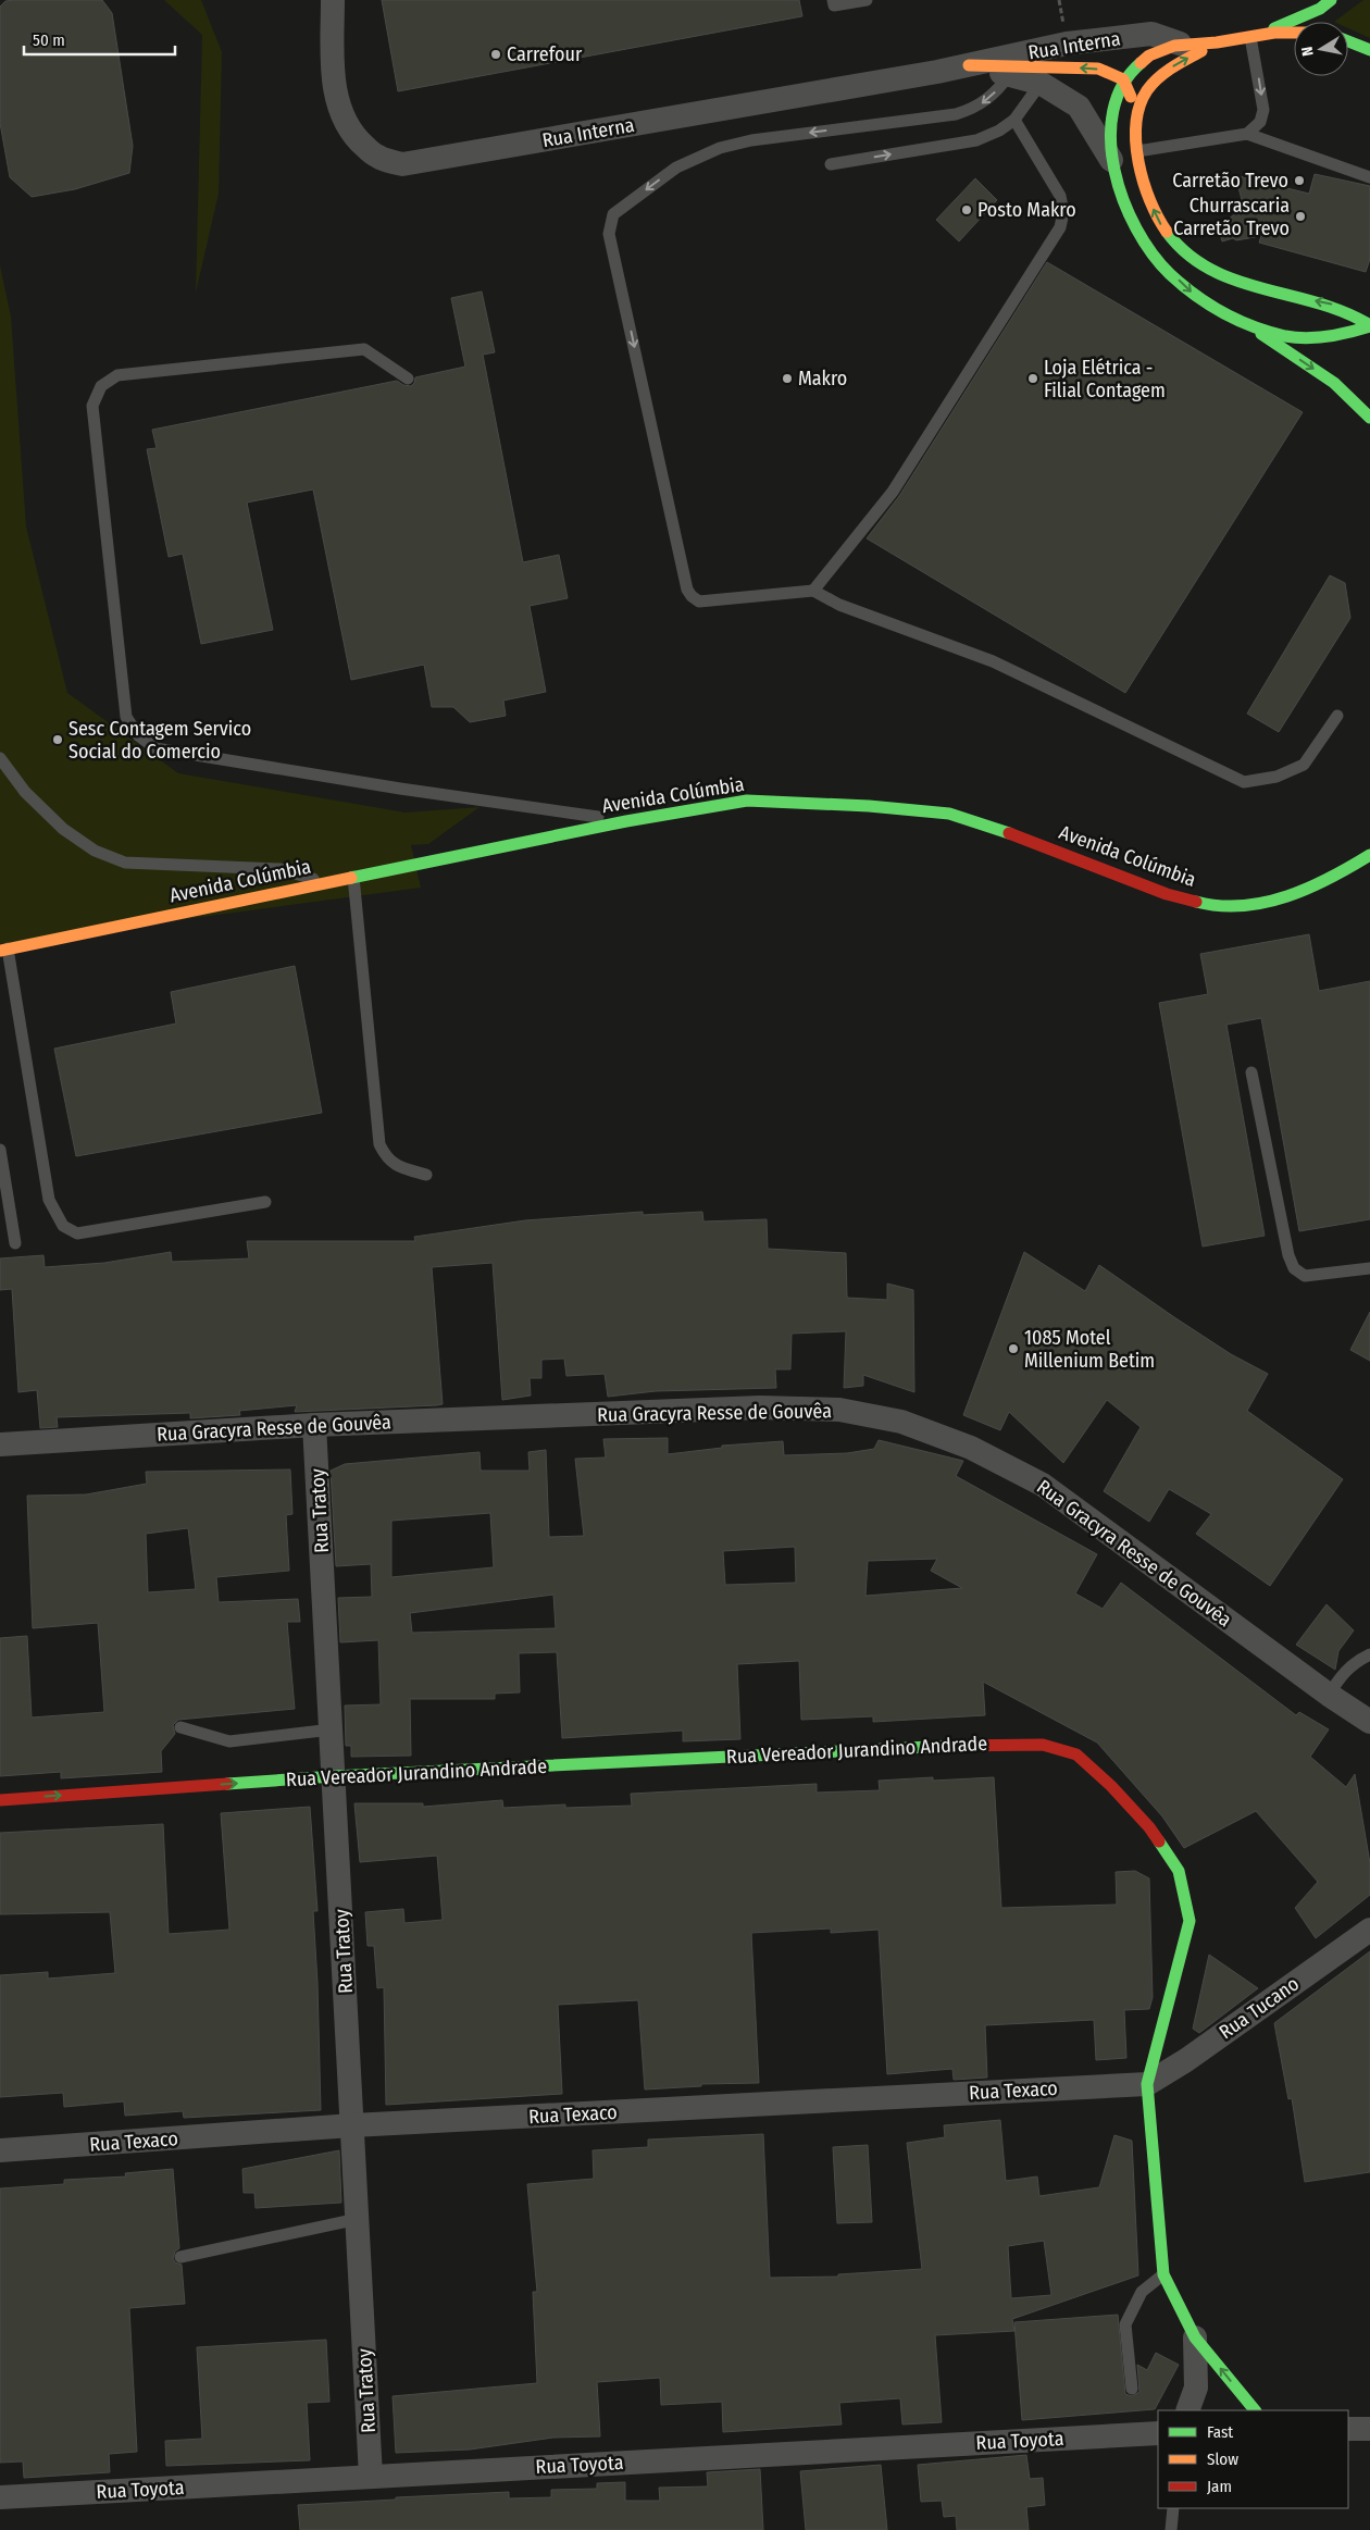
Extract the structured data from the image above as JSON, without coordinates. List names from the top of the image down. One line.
{"streets":{"street":["Rua Interna","Avenida Colúmbia","Rua Gracyra Resse de Gouvêa","Rua Tratoy","Rua Vereador Jurandino Andrade","Rua Tucano","Rua Texaco","Rua Toyota"]},"crossings":[["Rua Gracyra Resse de Gouvêa","Rua Tratoy"],["Rua Tratoy","Rua Vereador Jurandino Andrade"],["Rua Tratoy","Rua Texaco"],["Rua Tratoy","Rua Toyota"],["Rua Vereador Jurandino Andrade","Rua Tucano"],["Rua Vereador Jurandino Andrade","Rua Texaco"],["Rua Tucano","Rua Texaco"]],"places":["Carrefour","Carretão Trevo","Posto Makro","Churrascaria Carretão Trevo","Makro","Loja Elétrica - Filial Contagem","Sesc Contagem Servico Social do Comercio","1085 Motel Millenium Betim"],"legend":["Fast","Slow","Jam"],"scale_bar":"50 m","north":"left"}
